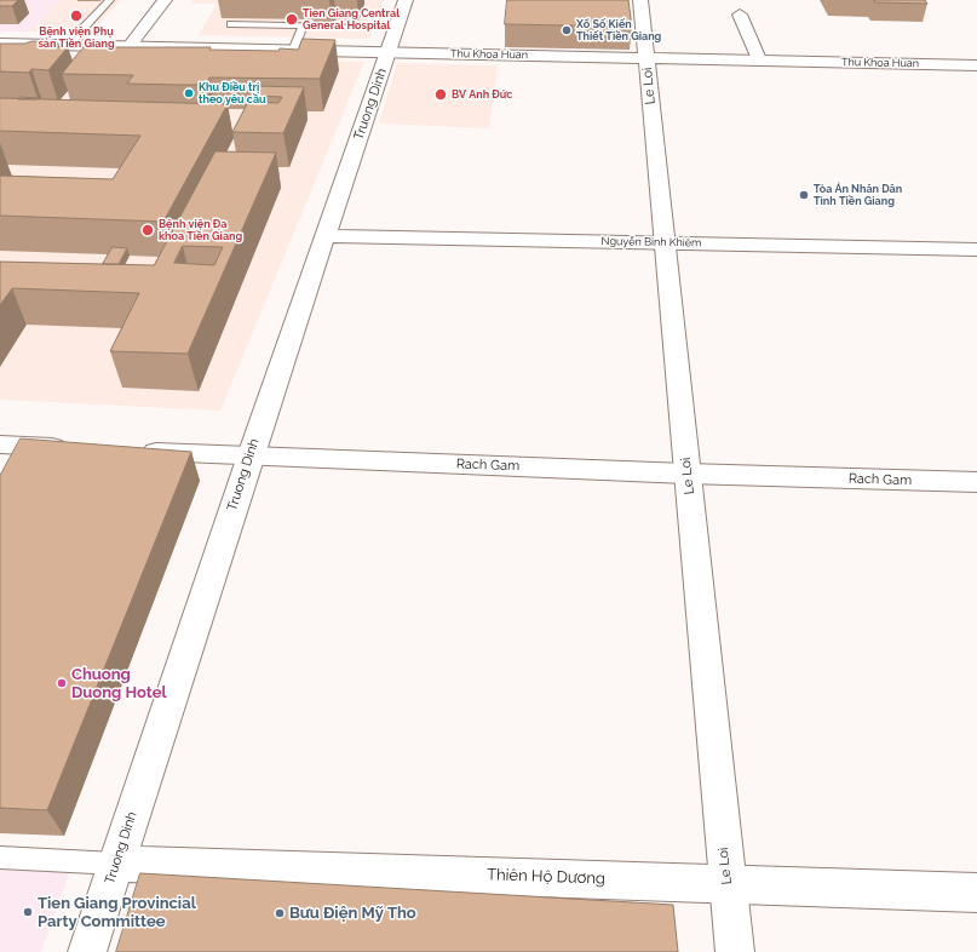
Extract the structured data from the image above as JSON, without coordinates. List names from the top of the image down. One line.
{"streets":{"street":["Thu Khoa Huan","Le Loi","Truong Dinh","Nguyễn Bỉnh Khiêm","Rach Gam","Thiên Hộ Dương"]},"crossings":[["Thu Khoa Huan","Le Loi"],["Thu Khoa Huan","Truong Dinh"],["Le Loi","Nguyễn Bỉnh Khiêm"],["Le Loi","Rach Gam"],["Le Loi","Thiên Hộ Dương"],["Truong Dinh","Nguyễn Bỉnh Khiêm"],["Truong Dinh","Rach Gam"],["Truong Dinh","Thiên Hộ Dương"]],"places":["Bệnh viện Phụ sản Tiền Giang","Tien Giang Central General Hospital","Xổ Số Kiến Thiết Tiền Giang","Khu Điều trị theo yêu cầu","BV Anh Đức","Tòa Án Nhân Dân Tỉnh Tiền Giang","Bệnh viện Đa khoa Tiền Giang","Chuong Duong Hotel","Tien Giang Provincial Party Committee","Bưu Điện Mỹ Tho"]}
